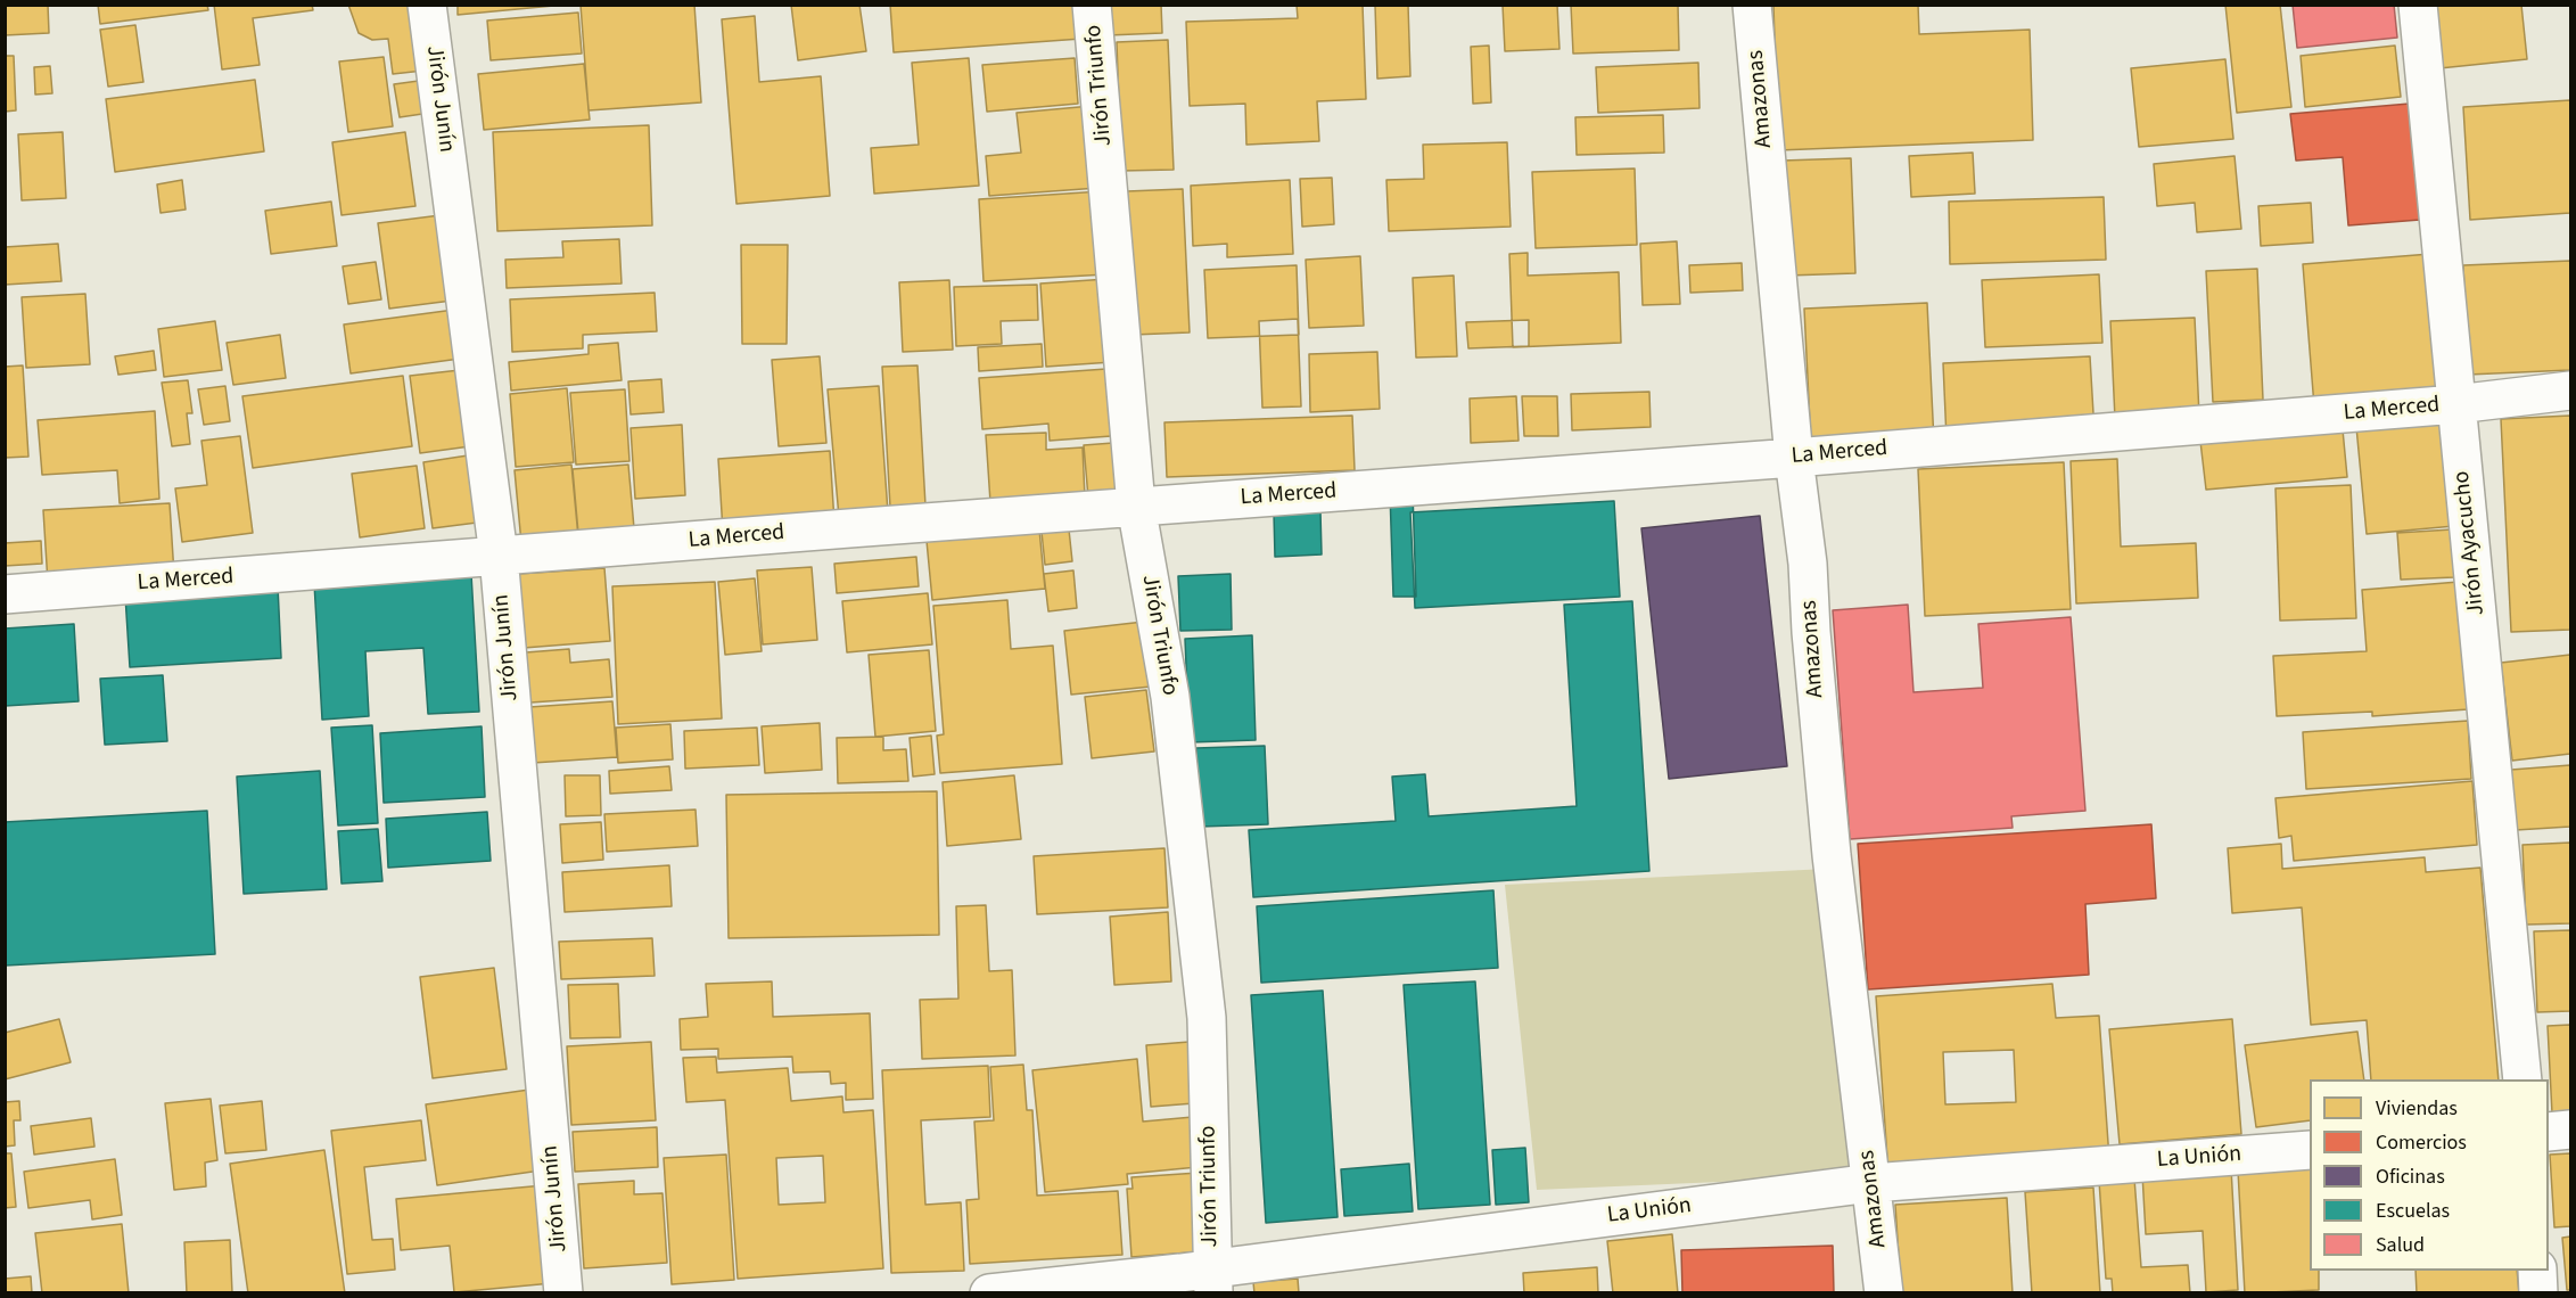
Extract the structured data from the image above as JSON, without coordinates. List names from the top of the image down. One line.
{"streets":{"street":["Jirón Triunfo","Jirón Junín","Amazonas","La Merced","Jirón Ayacucho","La Unión"]},"crossings":[["Jirón Triunfo","La Merced"],["Jirón Triunfo","La Unión"],["Jirón Junín","La Merced"],["Amazonas","La Merced"],["Amazonas","La Unión"],["La Merced","Jirón Ayacucho"]],"legend":["Viviendas","Comercios","Oficinas","Escuelas","Salud"]}
